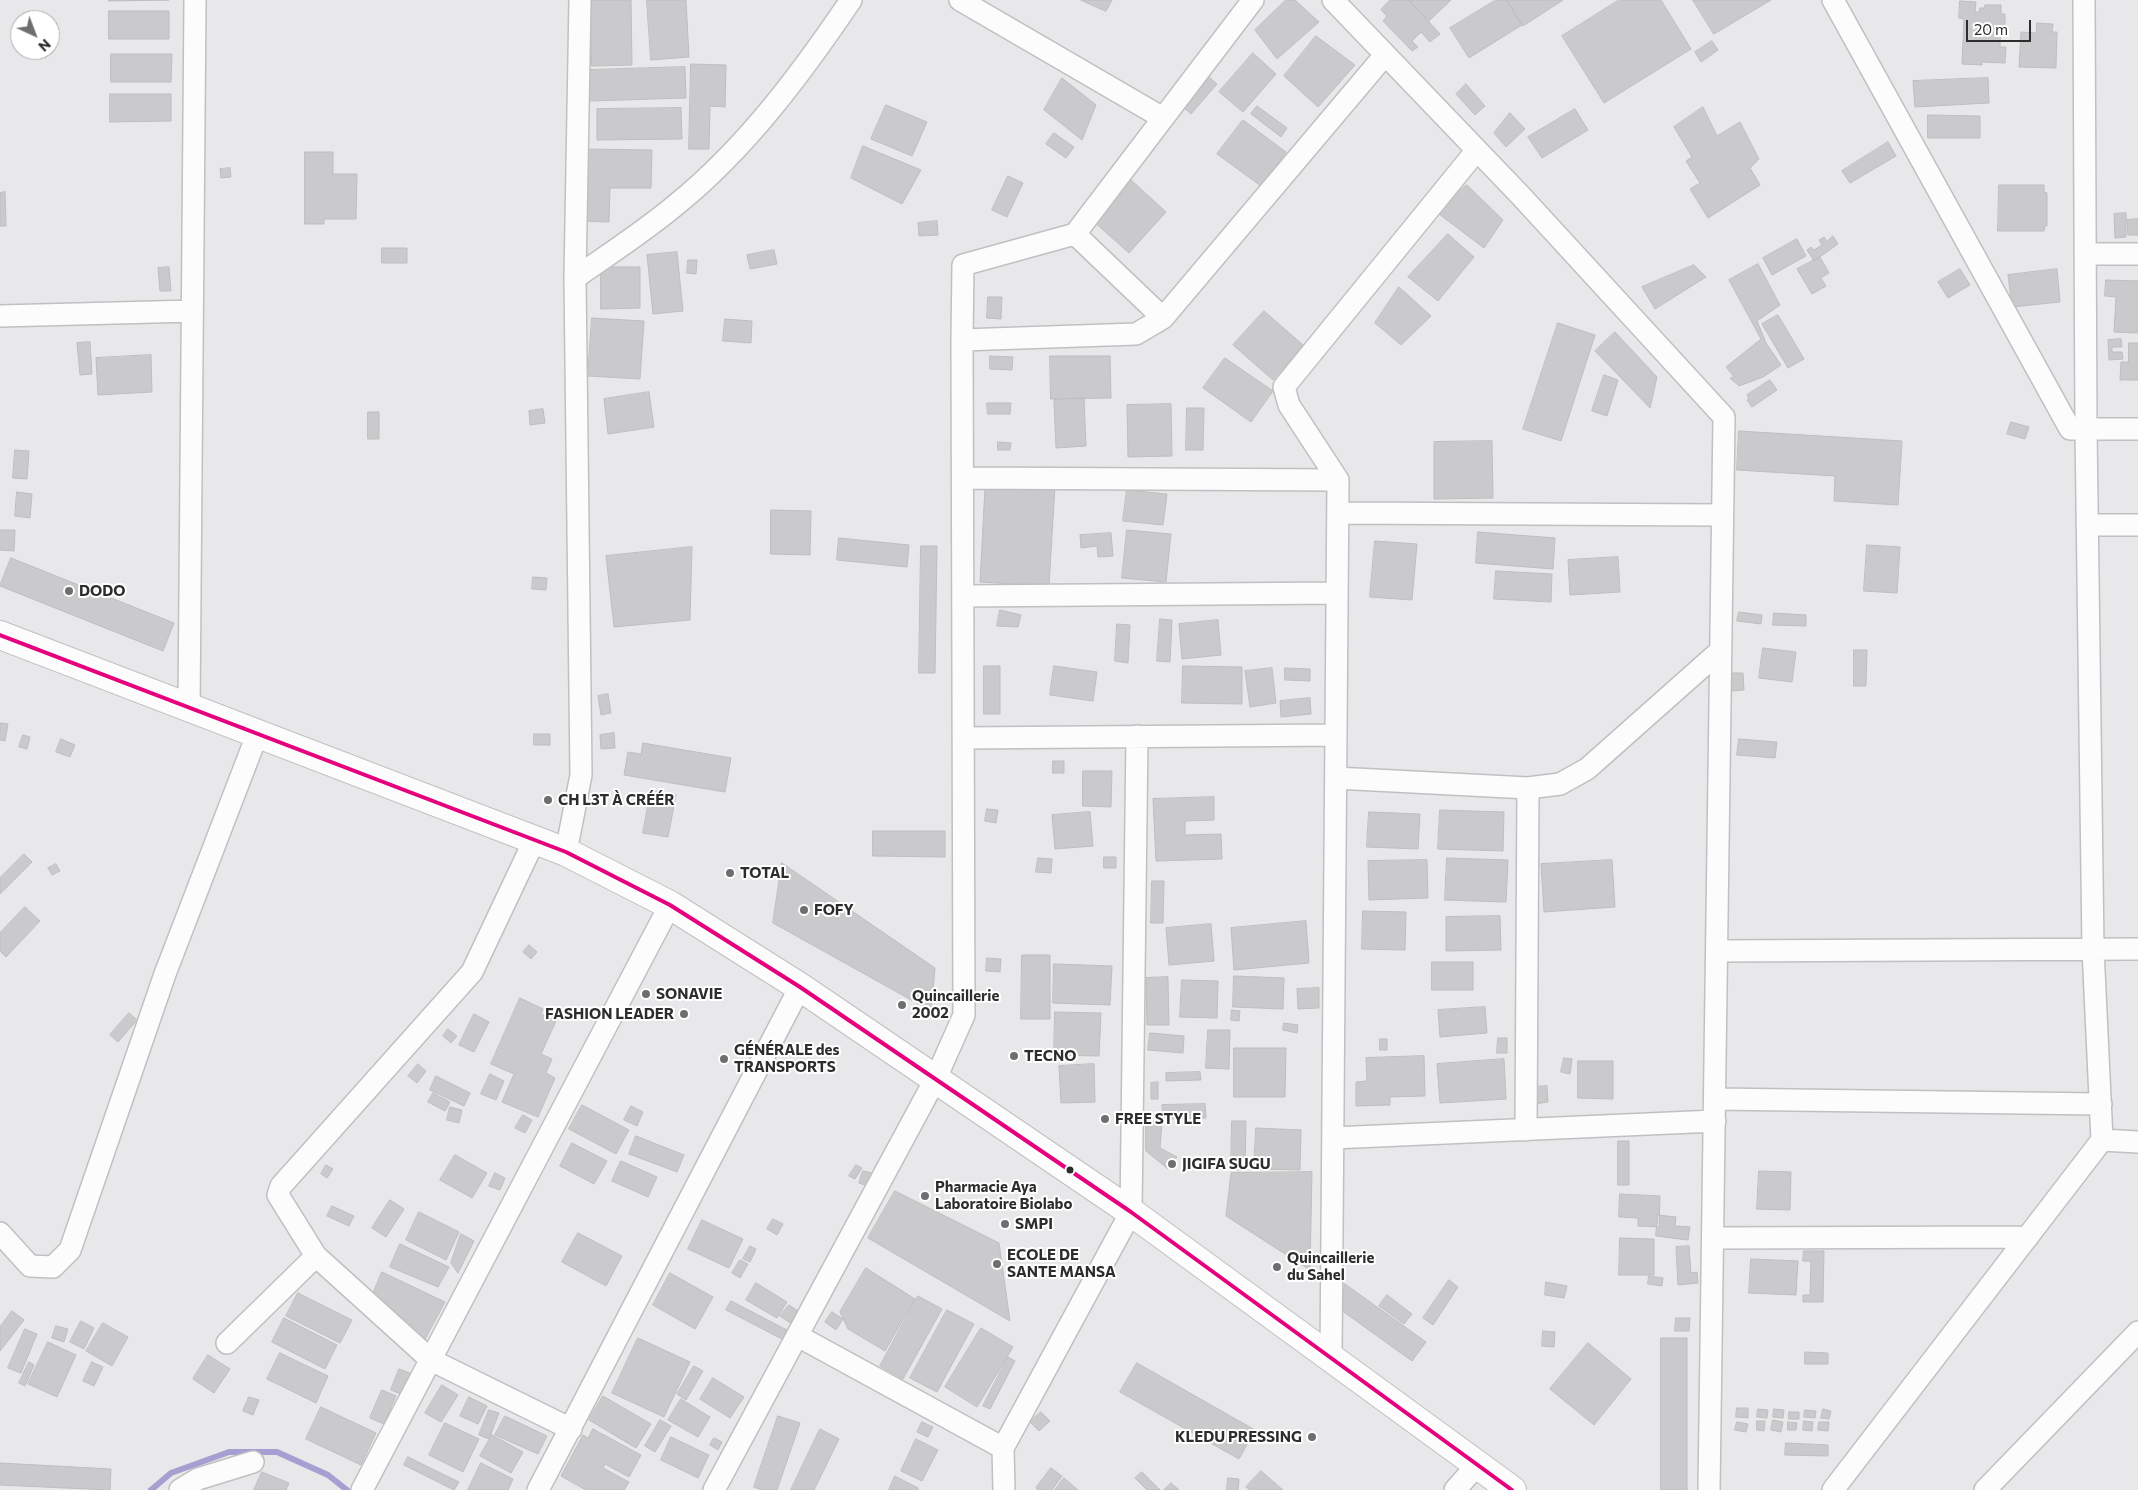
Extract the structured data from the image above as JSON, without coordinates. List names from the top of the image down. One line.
{"places":["DODO","CH L3T À CRÉÉR","TOTAL","FOFY","SONAVIE","Quincaillerie 2002","FASHION LEADER","TECNO","GÉNÉRALE des TRANSPORTS","FREE STYLE","JIGIFA SUGU","Pharmacie Aya Laboratoire Biolabo","SMPI","ECOLE DE SANTE MANSA","Quincaillerie du Sahel","KLEDU PRESSING"],"scale_bar":"20 m","north":"bottom right"}
